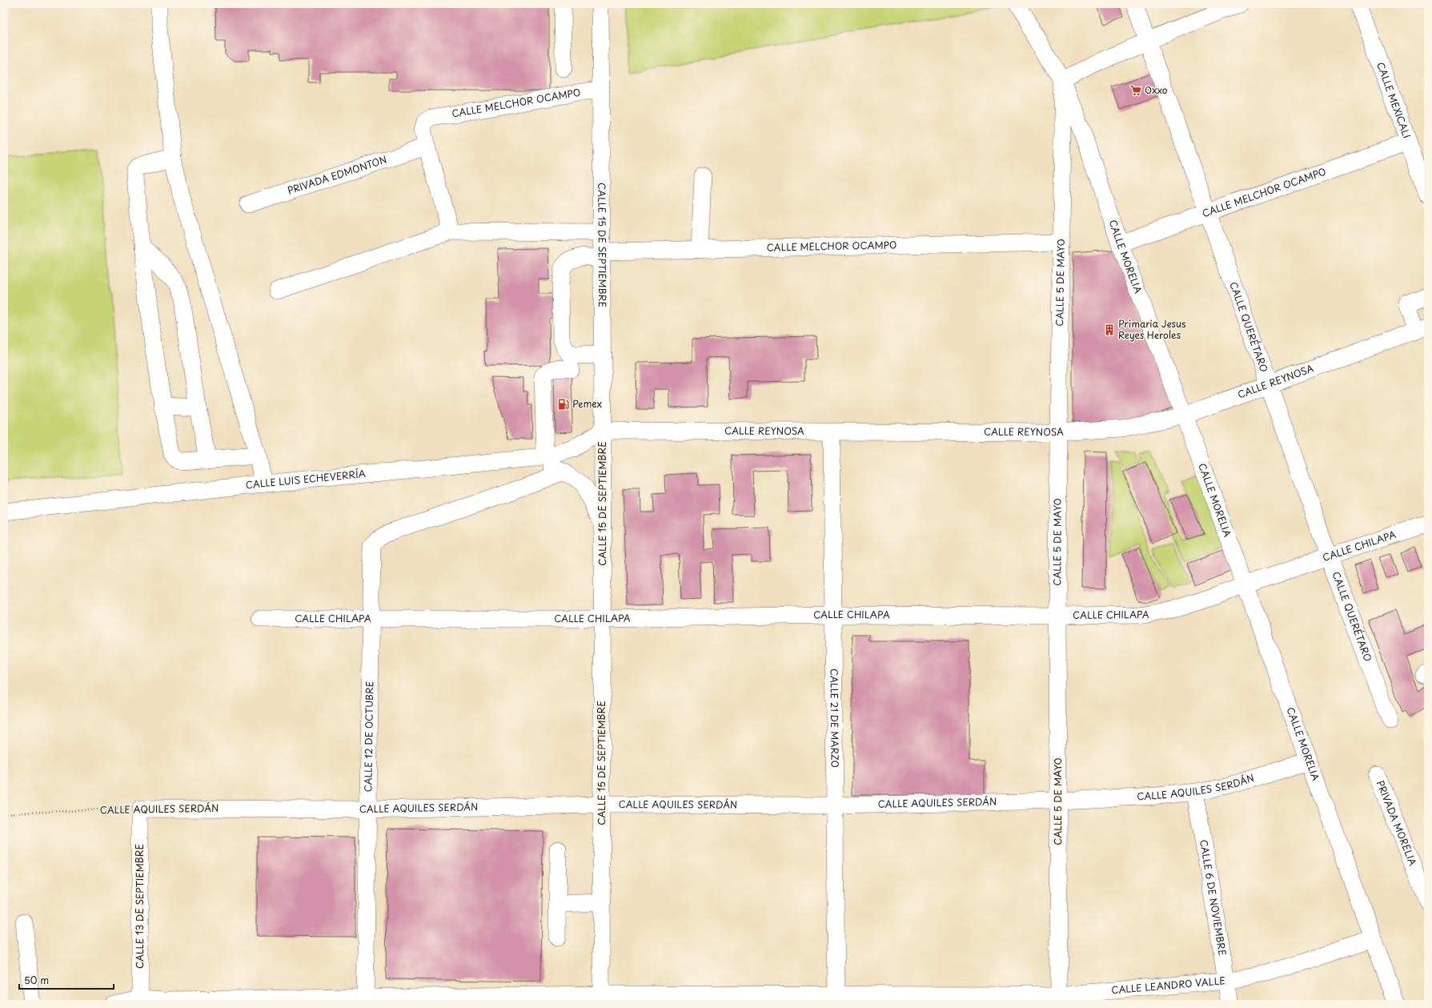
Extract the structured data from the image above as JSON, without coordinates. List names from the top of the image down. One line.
{"streets":{"street":["CALLE MEXICALI","CALLE MELCHOR OCAMPO","PRIVADA EDMONTON","CALLE 15 DE SEPTIEMBRE","CALLE MORELIA","CALLE 5 DE MAYO","CALLE QUERÉTARO","CALLE REYNOSA","CALLE LUIS ECHEVERRÍA","CALLE CHILAPA","CALLE 21 DE MARZO","CALLE 12 DE OCTUBRE","CALLE AQUILES SERDÁN","PRIVADA MORELIA","CALLE 6 DE NOVIEMBRE","CALLE 13 DE SEPTIEMBRE","CALLE LEANDRO VALLE"]},"crossings":[["CALLE MEXICALI","CALLE MELCHOR OCAMPO"],["CALLE MELCHOR OCAMPO","PRIVADA EDMONTON"],["CALLE MELCHOR OCAMPO","CALLE 15 DE SEPTIEMBRE"],["CALLE MELCHOR OCAMPO","CALLE MORELIA"],["CALLE MELCHOR OCAMPO","CALLE 5 DE MAYO"],["CALLE MELCHOR OCAMPO","CALLE QUERÉTARO"],["CALLE 15 DE SEPTIEMBRE","CALLE REYNOSA"],["CALLE 15 DE SEPTIEMBRE","CALLE LUIS ECHEVERRÍA"],["CALLE 15 DE SEPTIEMBRE","CALLE CHILAPA"],["CALLE 15 DE SEPTIEMBRE","CALLE AQUILES SERDÁN"],["CALLE 15 DE SEPTIEMBRE","CALLE LEANDRO VALLE"],["CALLE MORELIA","CALLE 5 DE MAYO"],["CALLE MORELIA","CALLE REYNOSA"],["CALLE MORELIA","CALLE CHILAPA"],["CALLE MORELIA","CALLE AQUILES SERDÁN"],["CALLE MORELIA","CALLE LEANDRO VALLE"],["CALLE 5 DE MAYO","CALLE REYNOSA"],["CALLE 5 DE MAYO","CALLE CHILAPA"],["CALLE 5 DE MAYO","CALLE AQUILES SERDÁN"],["CALLE 5 DE MAYO","CALLE LEANDRO VALLE"],["CALLE QUERÉTARO","CALLE REYNOSA"],["CALLE QUERÉTARO","CALLE CHILAPA"],["CALLE REYNOSA","CALLE LUIS ECHEVERRÍA"],["CALLE REYNOSA","CALLE 21 DE MARZO"],["CALLE CHILAPA","CALLE 21 DE MARZO"],["CALLE CHILAPA","CALLE 12 DE OCTUBRE"],["CALLE 21 DE MARZO","CALLE AQUILES SERDÁN"],["CALLE 21 DE MARZO","CALLE LEANDRO VALLE"],["CALLE 12 DE OCTUBRE","CALLE AQUILES SERDÁN"],["CALLE 12 DE OCTUBRE","CALLE LEANDRO VALLE"],["CALLE AQUILES SERDÁN","CALLE 6 DE NOVIEMBRE"],["CALLE AQUILES SERDÁN","CALLE 13 DE SEPTIEMBRE"],["CALLE 6 DE NOVIEMBRE","CALLE LEANDRO VALLE"],["CALLE 13 DE SEPTIEMBRE","CALLE LEANDRO VALLE"]],"places":{"supermarket":["Oxxo"],"building":["Primaria Jesus Reyes Heroles"],"fuel station":["Pemex"]},"scale_bar":"50 m"}
